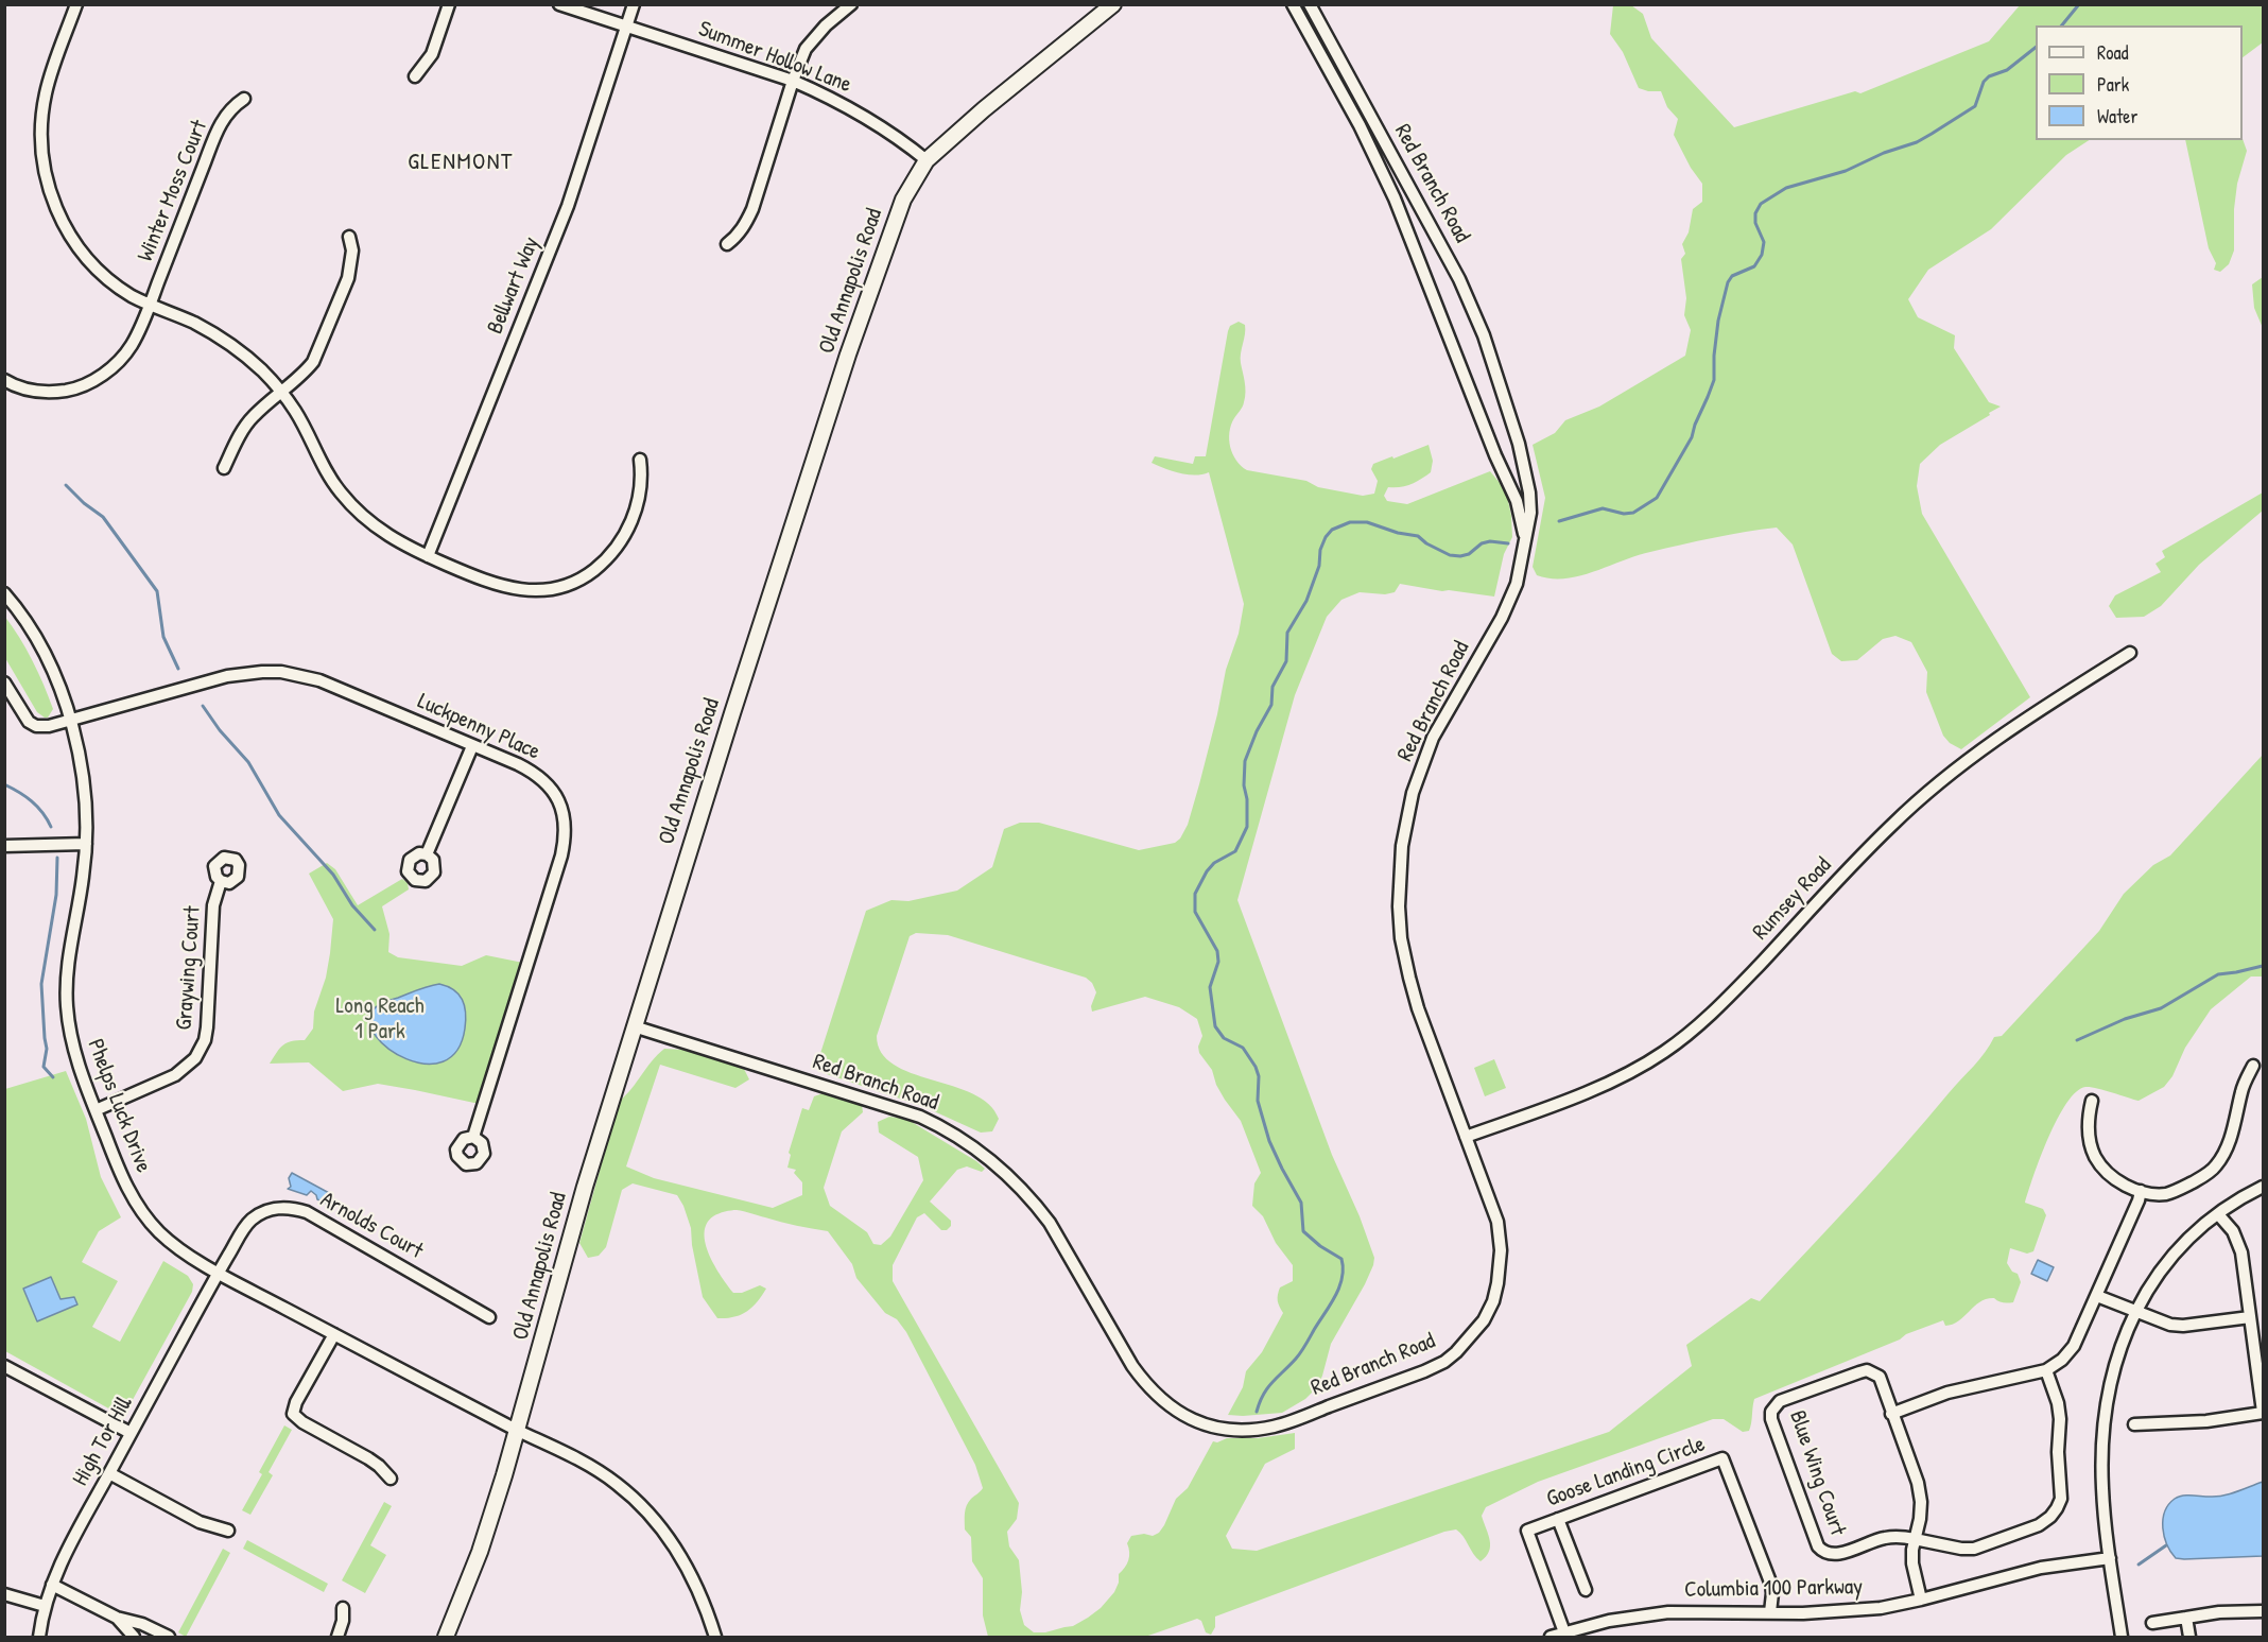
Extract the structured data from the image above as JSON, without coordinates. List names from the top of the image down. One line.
{"streets":{"main road":["Old Annapolis Road"],"street":["Summer Hollow Lane","Red Branch Road","Winter Moss Court","Bellwart Way","Luckpenny Place","Rumsey Road","Graywing Court","Phelps Luck Drive","Arnolds Court","High Tor Hill","Goose Landing Circle","Blue Wing Court","Columbia 100 Parkway"]},"crossings":[["Summer Hollow Lane","Old Annapolis Road"],["Summer Hollow Lane","Bellwart Way"],["Red Branch Road","Old Annapolis Road"],["Red Branch Road","Rumsey Road"],["Old Annapolis Road","Phelps Luck Drive"],["Luckpenny Place","Phelps Luck Drive"],["Graywing Court","Phelps Luck Drive"],["Phelps Luck Drive","Arnolds Court"],["Phelps Luck Drive","High Tor Hill"],["Arnolds Court","High Tor Hill"],["Goose Landing Circle","Columbia 100 Parkway"],["Blue Wing Court","Columbia 100 Parkway"]],"districts":["GLENMONT"],"parks":["Long Reach 1 Park"],"legend":["Road","Park","Water"]}
